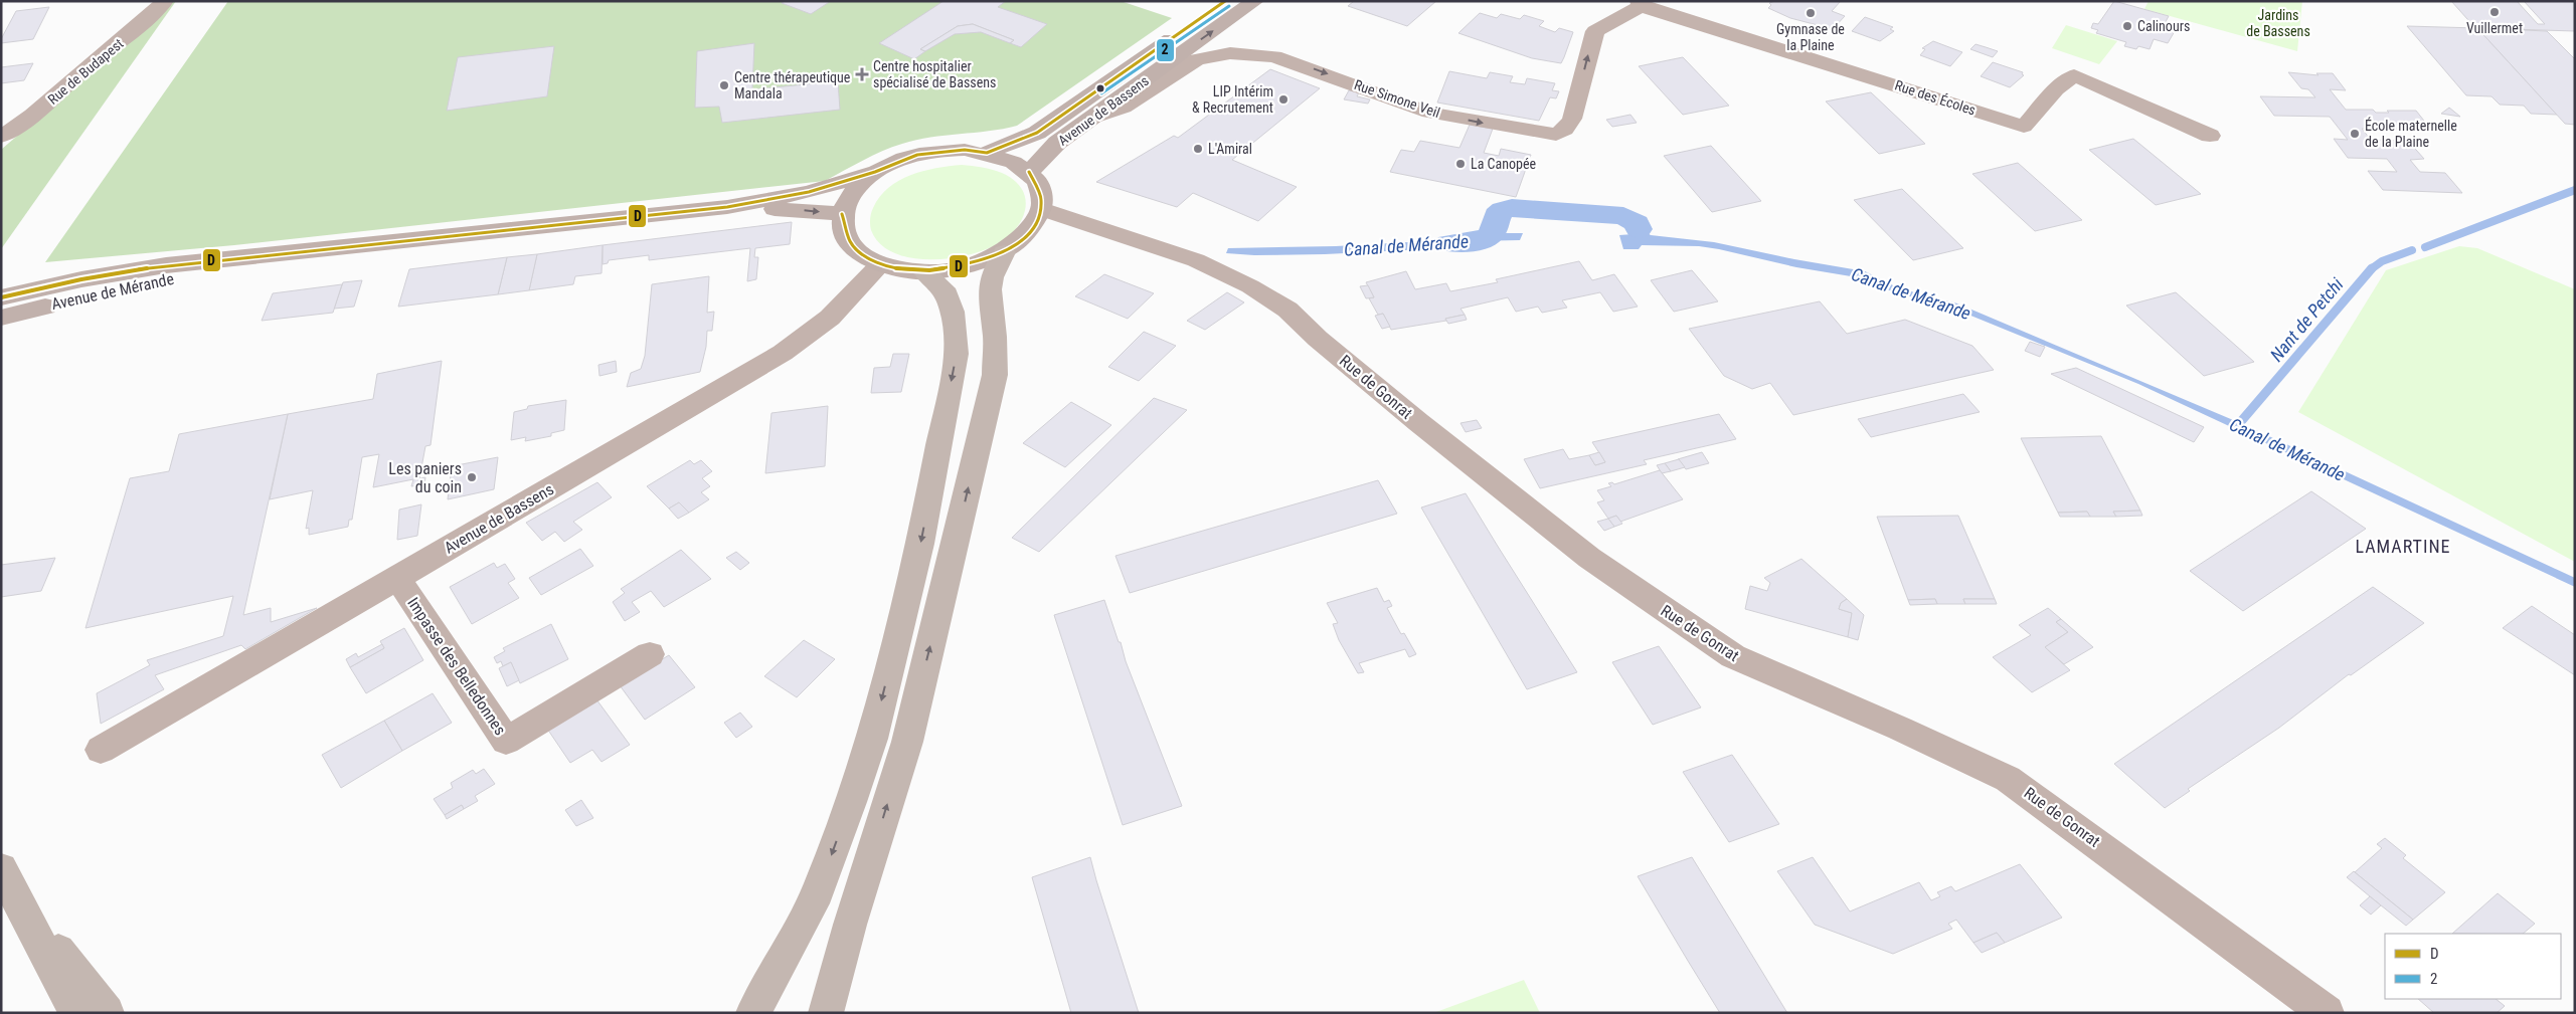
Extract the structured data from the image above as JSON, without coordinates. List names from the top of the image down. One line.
{"streets":{"main road":["Avenue de Bassens","Avenue de Mérande"],"street":["Rue de Budapest","Rue des Écoles","Rue Simone Veil","Rue de Gonrat","Impasse des Belledonnes"]},"crossings":[["Rue des Écoles","Rue Simone Veil"],["Rue Simone Veil","Avenue de Bassens"],["Avenue de Bassens","Avenue de Mérande"],["Avenue de Bassens","Rue de Gonrat"],["Avenue de Bassens","Impasse des Belledonnes"],["Avenue de Mérande","Rue de Gonrat"]],"one_way":["Rue Simone Veil"],"districts":["LAMARTINE"],"water":["Canal de Mérande","Nant de Petchi"],"parks":["Jardins de Bassens"],"places":{"other":["Vuillermet","Gymnase de la Plaine","Calinours","Centre thérapeutique Mandala","LIP Intérim & Recrutement","École maternelle de la Plaine","L'Amiral","La Canopée","Les paniers du coin"],"health":["Centre hospitalier spécialisé de Bassens"]},"lines":["transit line D","transit line 2"],"legend":["D","2"]}
